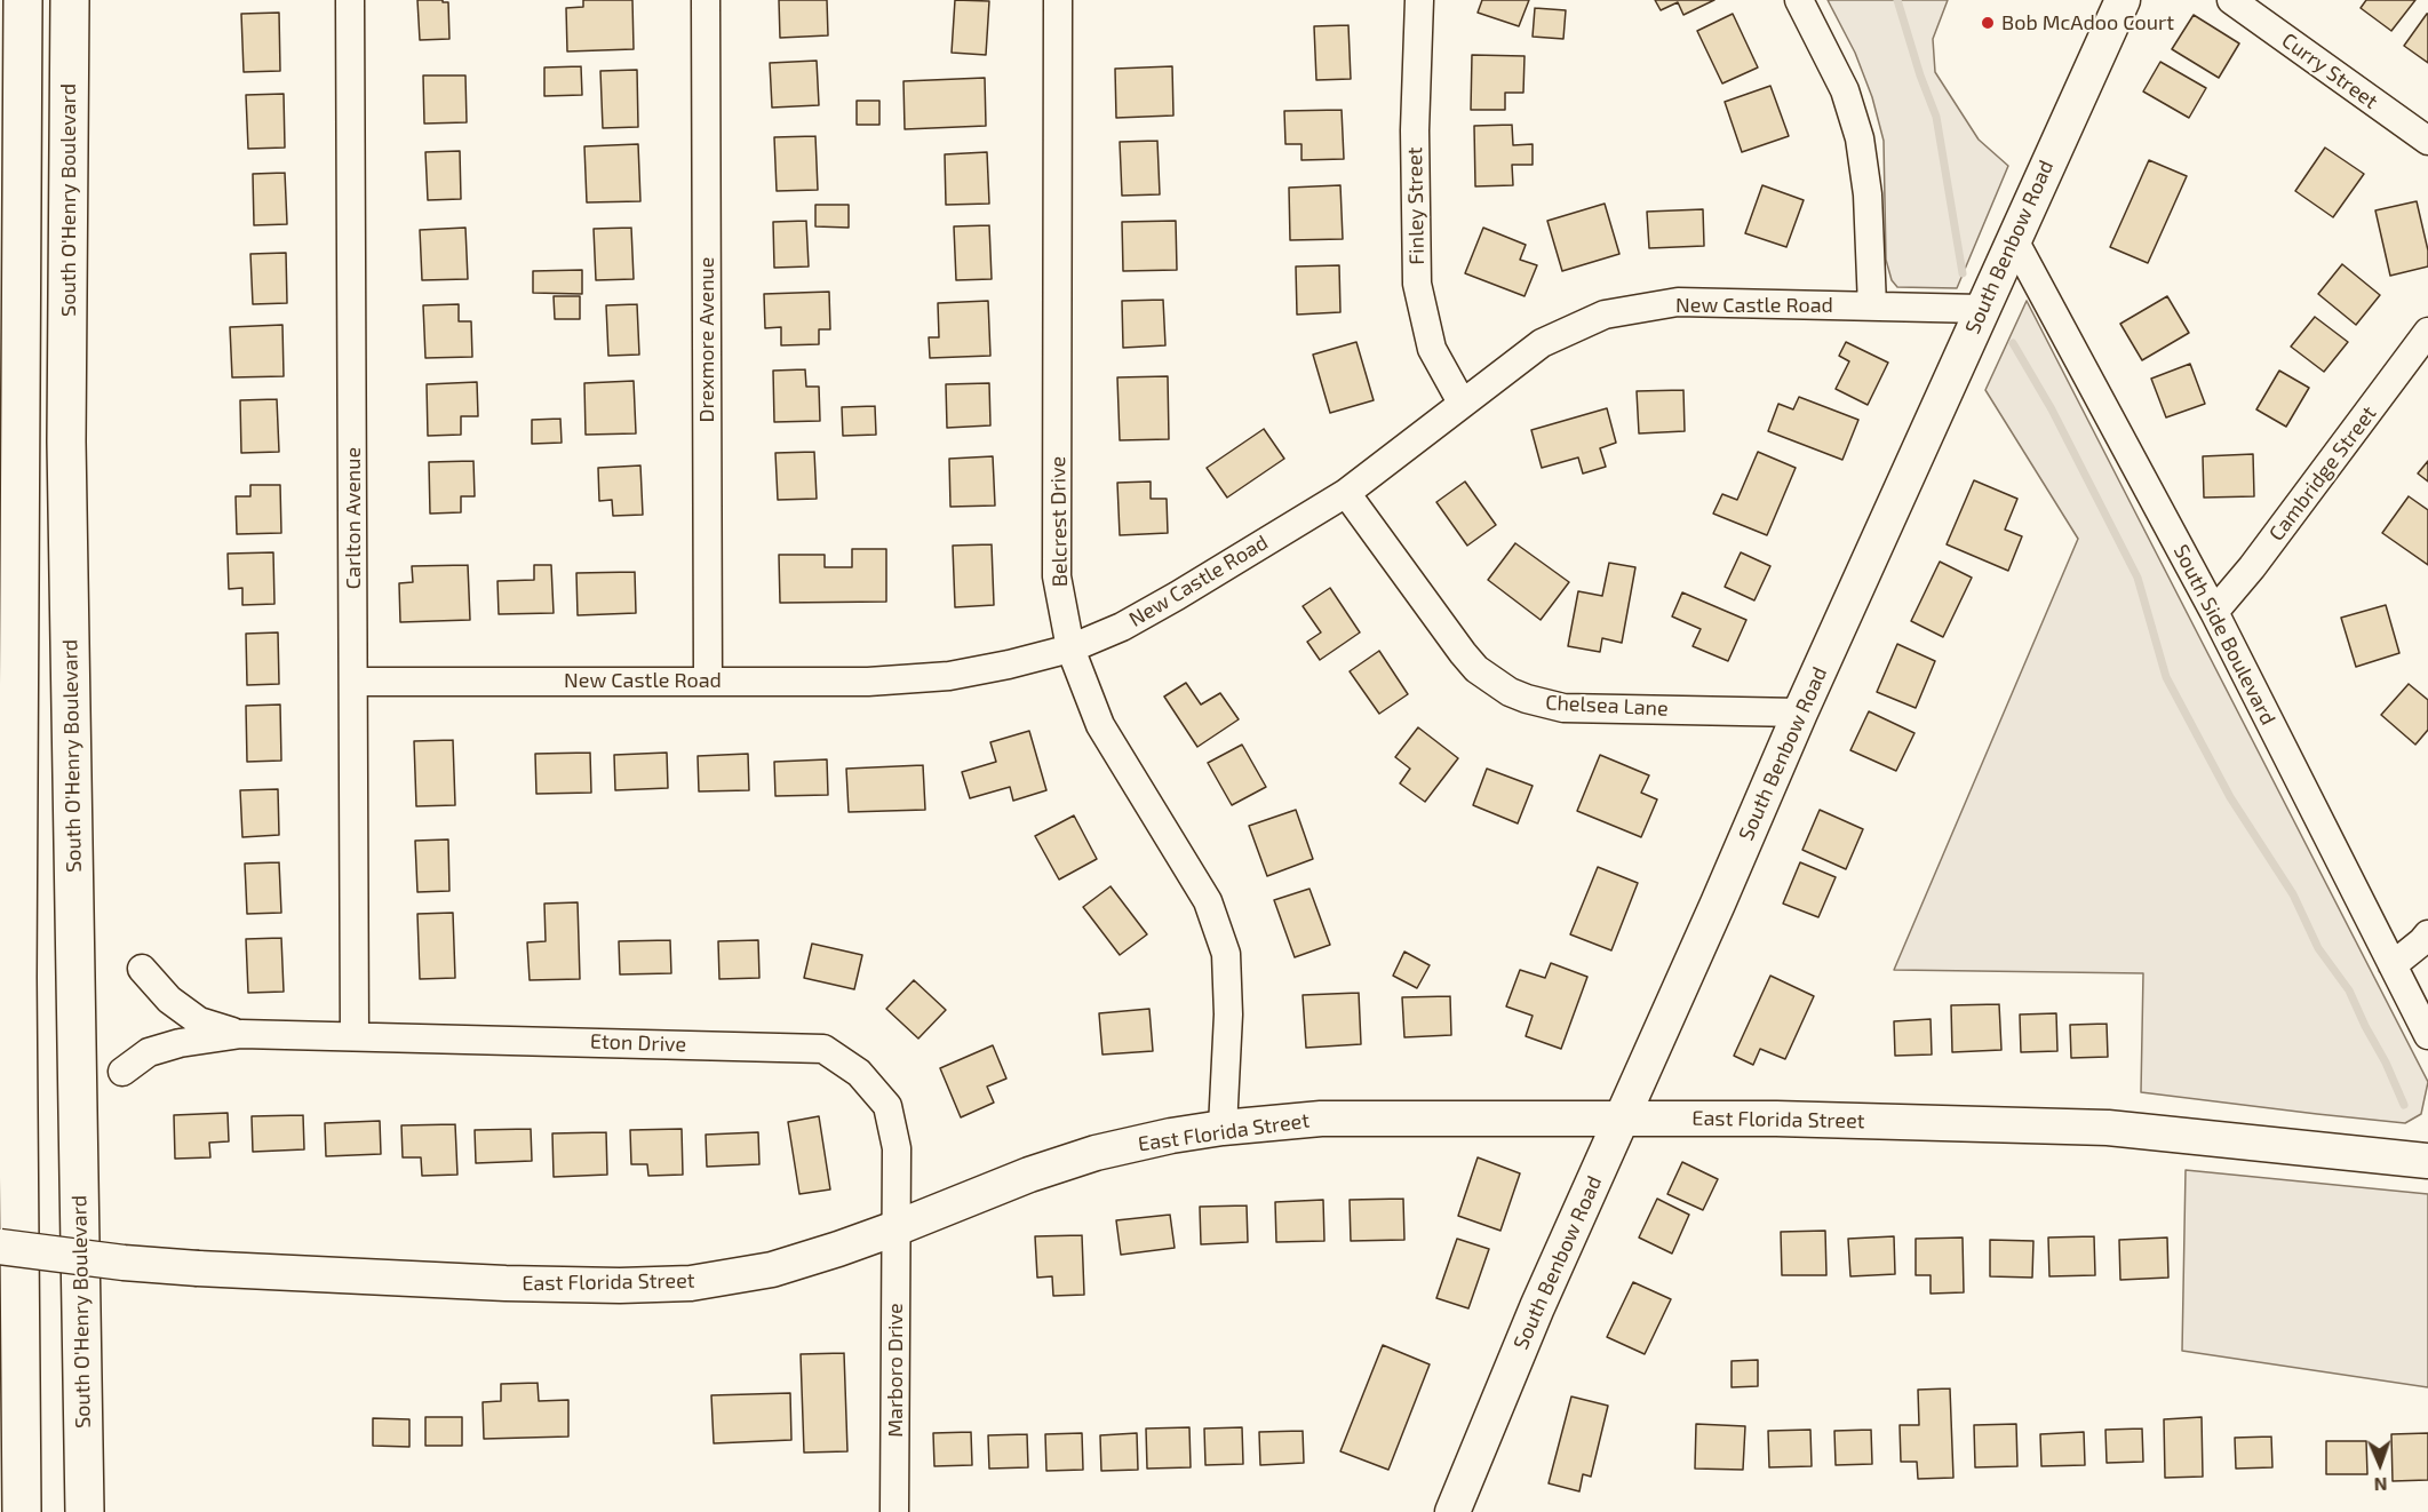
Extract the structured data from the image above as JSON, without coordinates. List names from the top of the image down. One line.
{"streets":{"highway":["South O'Henry Boulevard"],"main road":["South Benbow Road","East Florida Street"],"street":["Curry Street","Finley Street","New Castle Road","Drexmore Avenue","Cambridge Street","Carlton Avenue","Belcrest Drive","South Side Boulevard","Chelsea Lane","Eton Drive","Marboro Drive"]},"crossings":[["Finley Street","New Castle Road"],["South Benbow Road","New Castle Road"],["South Benbow Road","South Side Boulevard"],["South Benbow Road","Chelsea Lane"],["South Benbow Road","East Florida Street"],["New Castle Road","Drexmore Avenue"],["New Castle Road","Carlton Avenue"],["New Castle Road","Belcrest Drive"],["New Castle Road","Chelsea Lane"],["Cambridge Street","South Side Boulevard"],["Carlton Avenue","Eton Drive"],["Belcrest Drive","East Florida Street"],["Eton Drive","East Florida Street"],["Eton Drive","Marboro Drive"],["East Florida Street","Marboro Drive"]],"places":["Bob McAdoo Court"],"north":"bottom"}
